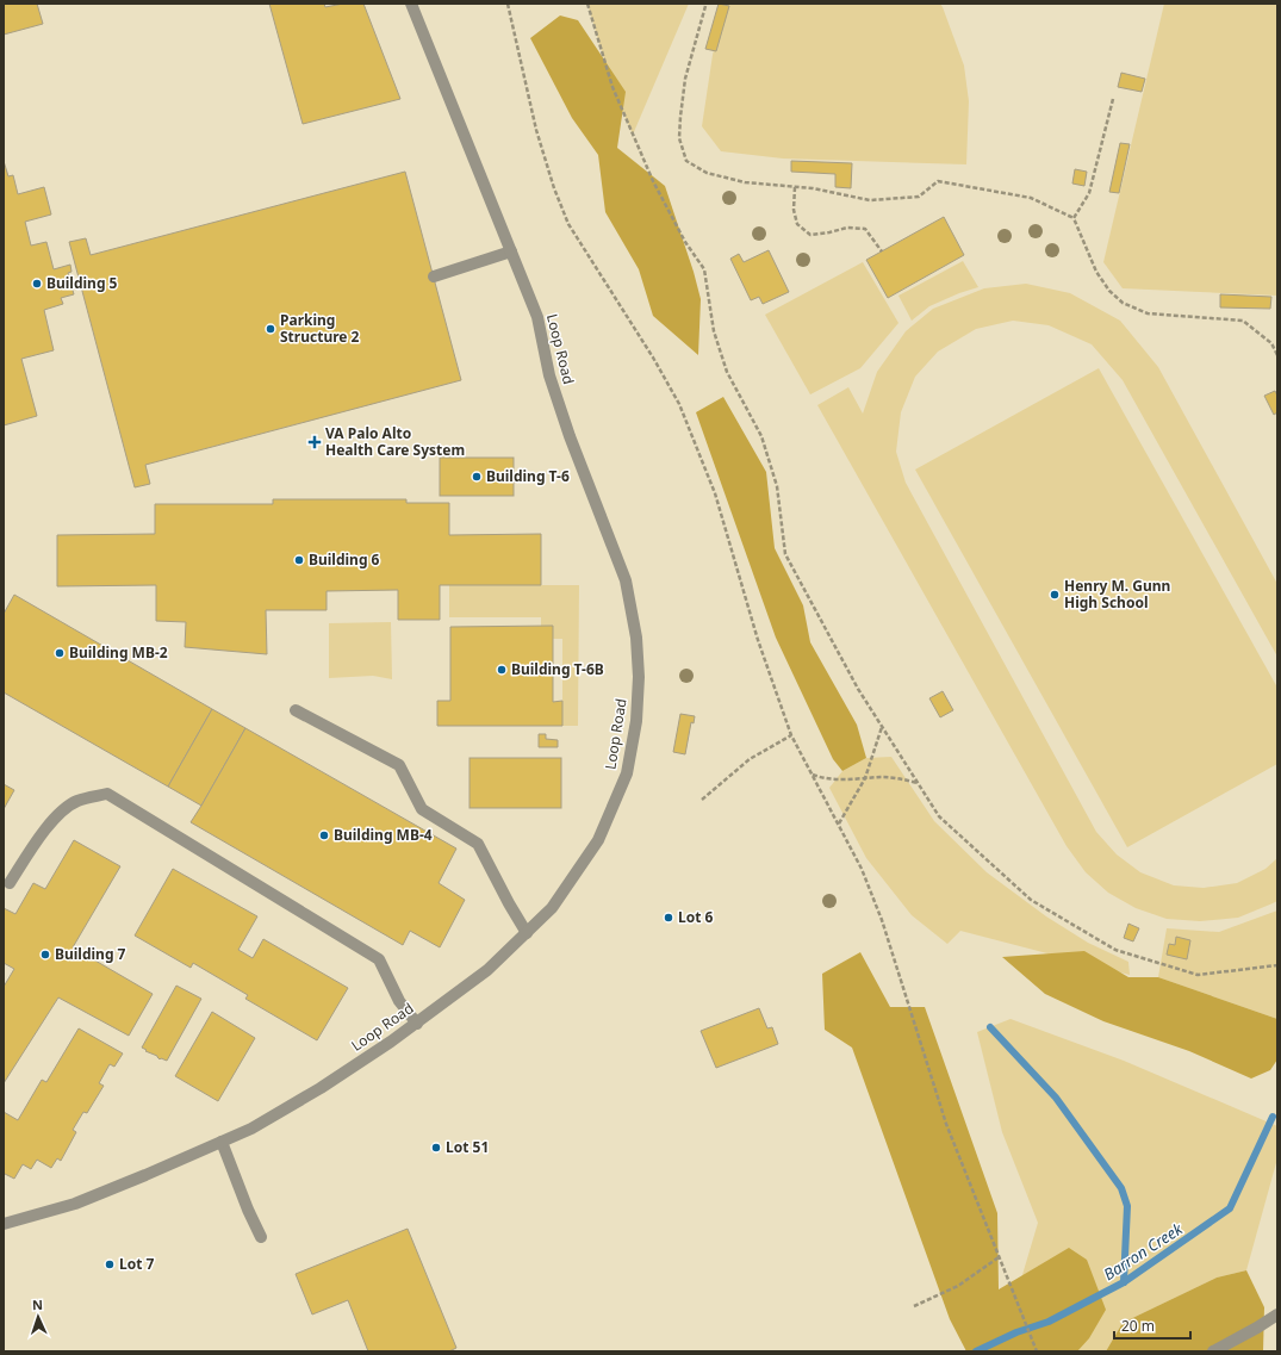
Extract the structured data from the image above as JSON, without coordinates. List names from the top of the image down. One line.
{"streets":{"street":["Loop Road"]},"water":["Barron Creek"],"places":{"other":["Building 5","Parking Structure 2","Building T-6","Building 6","Henry M. Gunn High School","Building MB-2","Building T-6B","Building MB-4","Lot 6","Building 7","Lot 51","Lot 7"],"health":["VA Palo Alto Health Care System"]},"scale_bar":"20 m","north":"top"}
